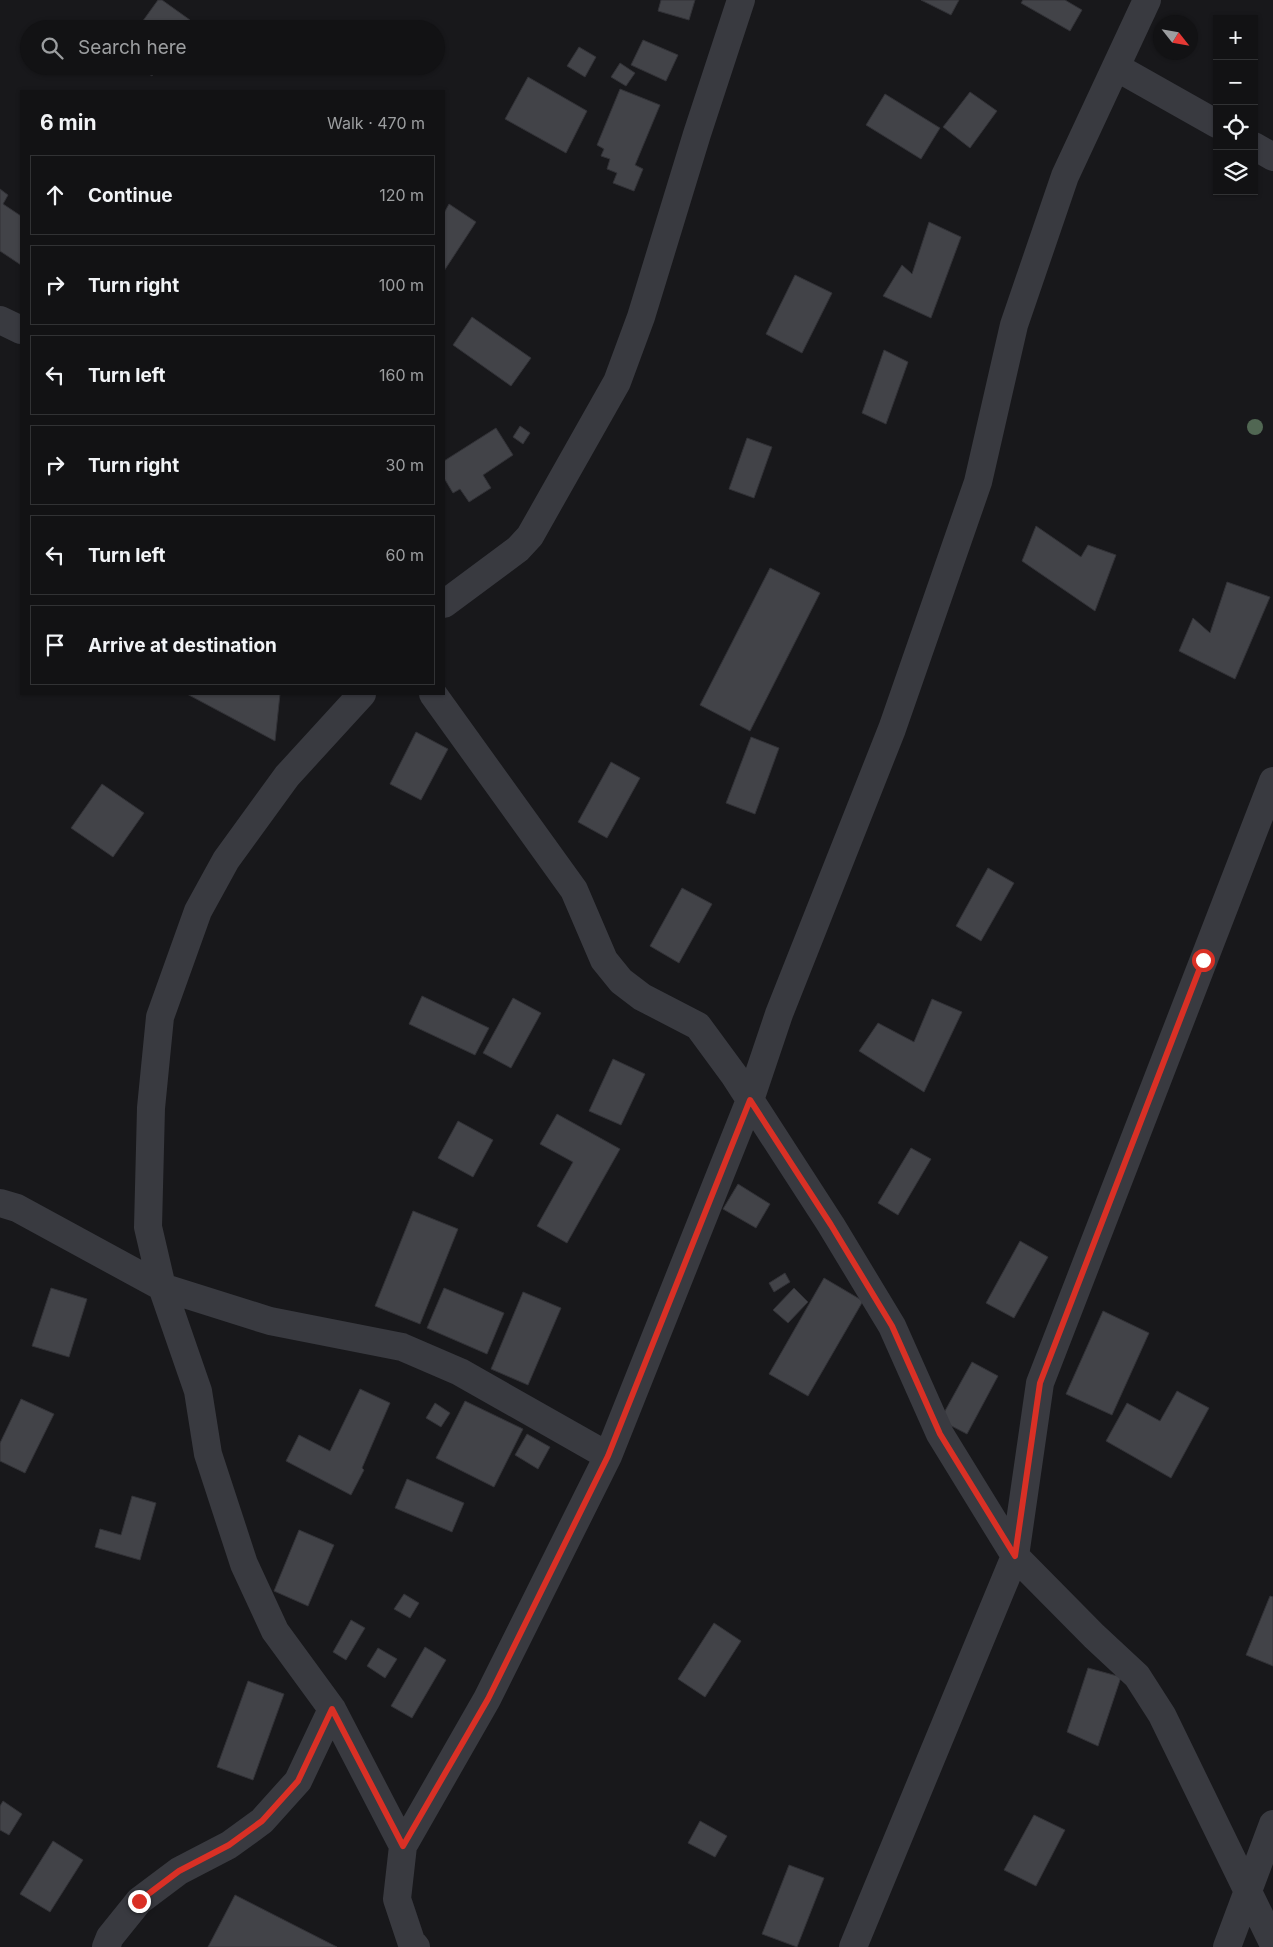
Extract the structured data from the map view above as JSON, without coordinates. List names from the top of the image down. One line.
{"north":"bottom right","page":{"map_buttons":["+","−"],"search":"Search here","heading":["6 min","Walk · 470 m"],"list":[["Continue","120 m"],["Turn right","100 m"],["Turn left","160 m"],["Turn right","30 m"],["Turn left","60 m"],"Arrive at destination"]}}
